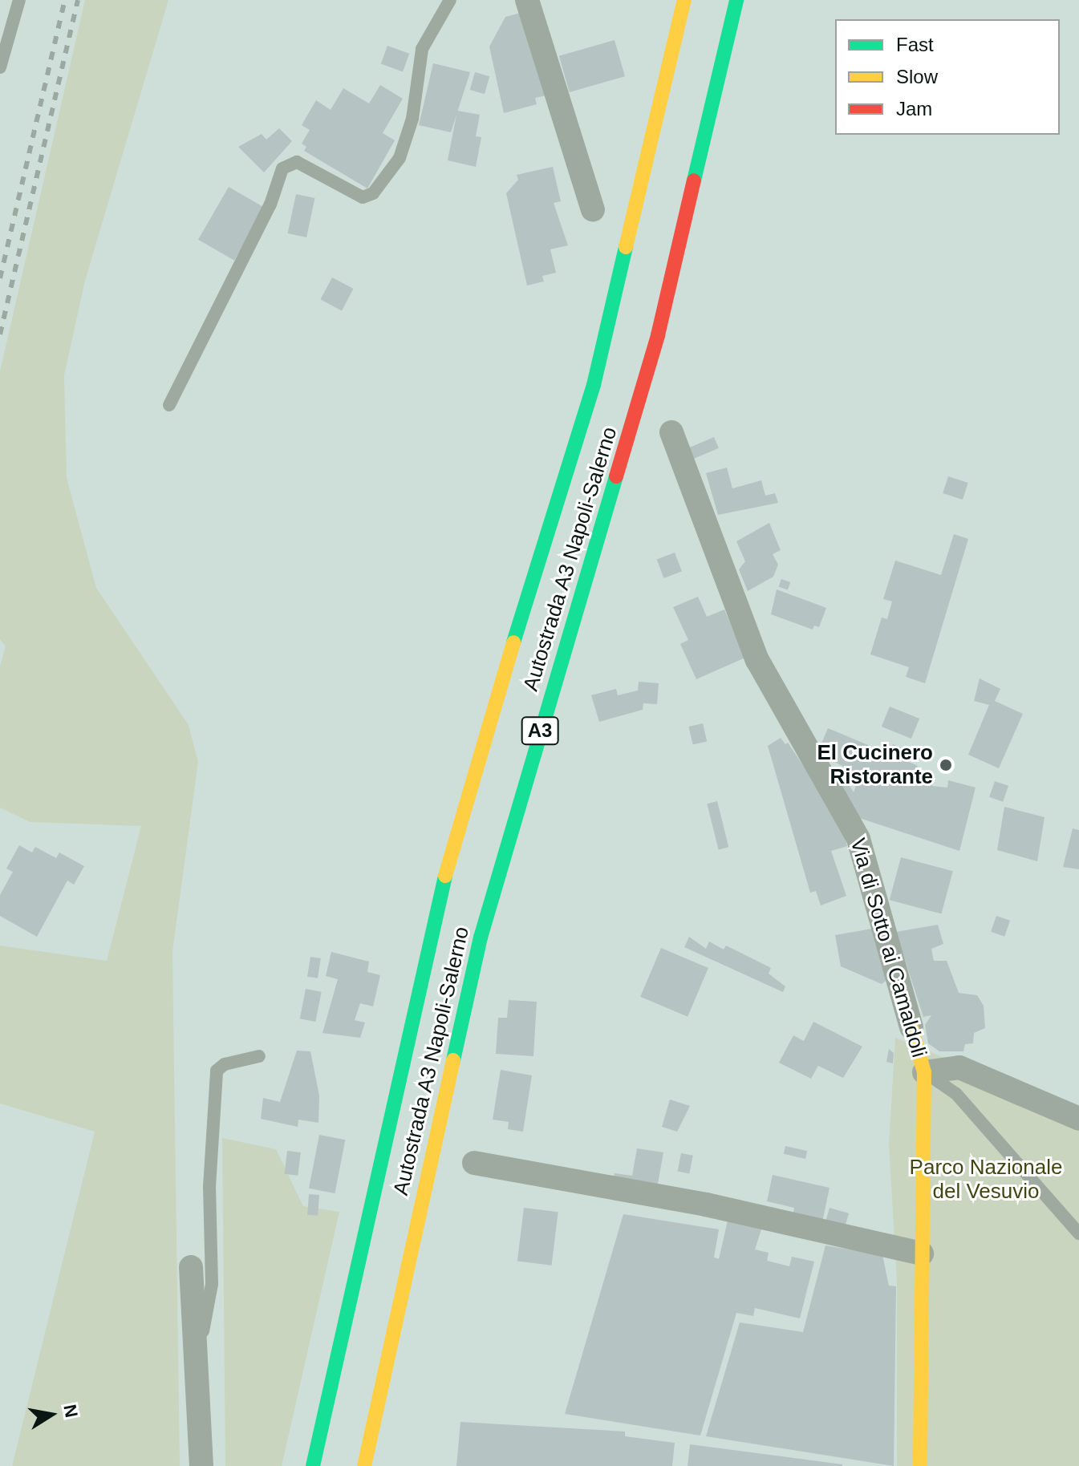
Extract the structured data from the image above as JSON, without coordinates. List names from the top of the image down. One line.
{"streets":{"main road":["Autostrada A3 Napoli-Salerno","A3","Via di Sotto ai Camaldoli"]},"parks":["Parco Nazionale del Vesuvio"],"places":["El Cucinero Ristorante"],"legend":["Fast","Slow","Jam"],"north":"right"}
